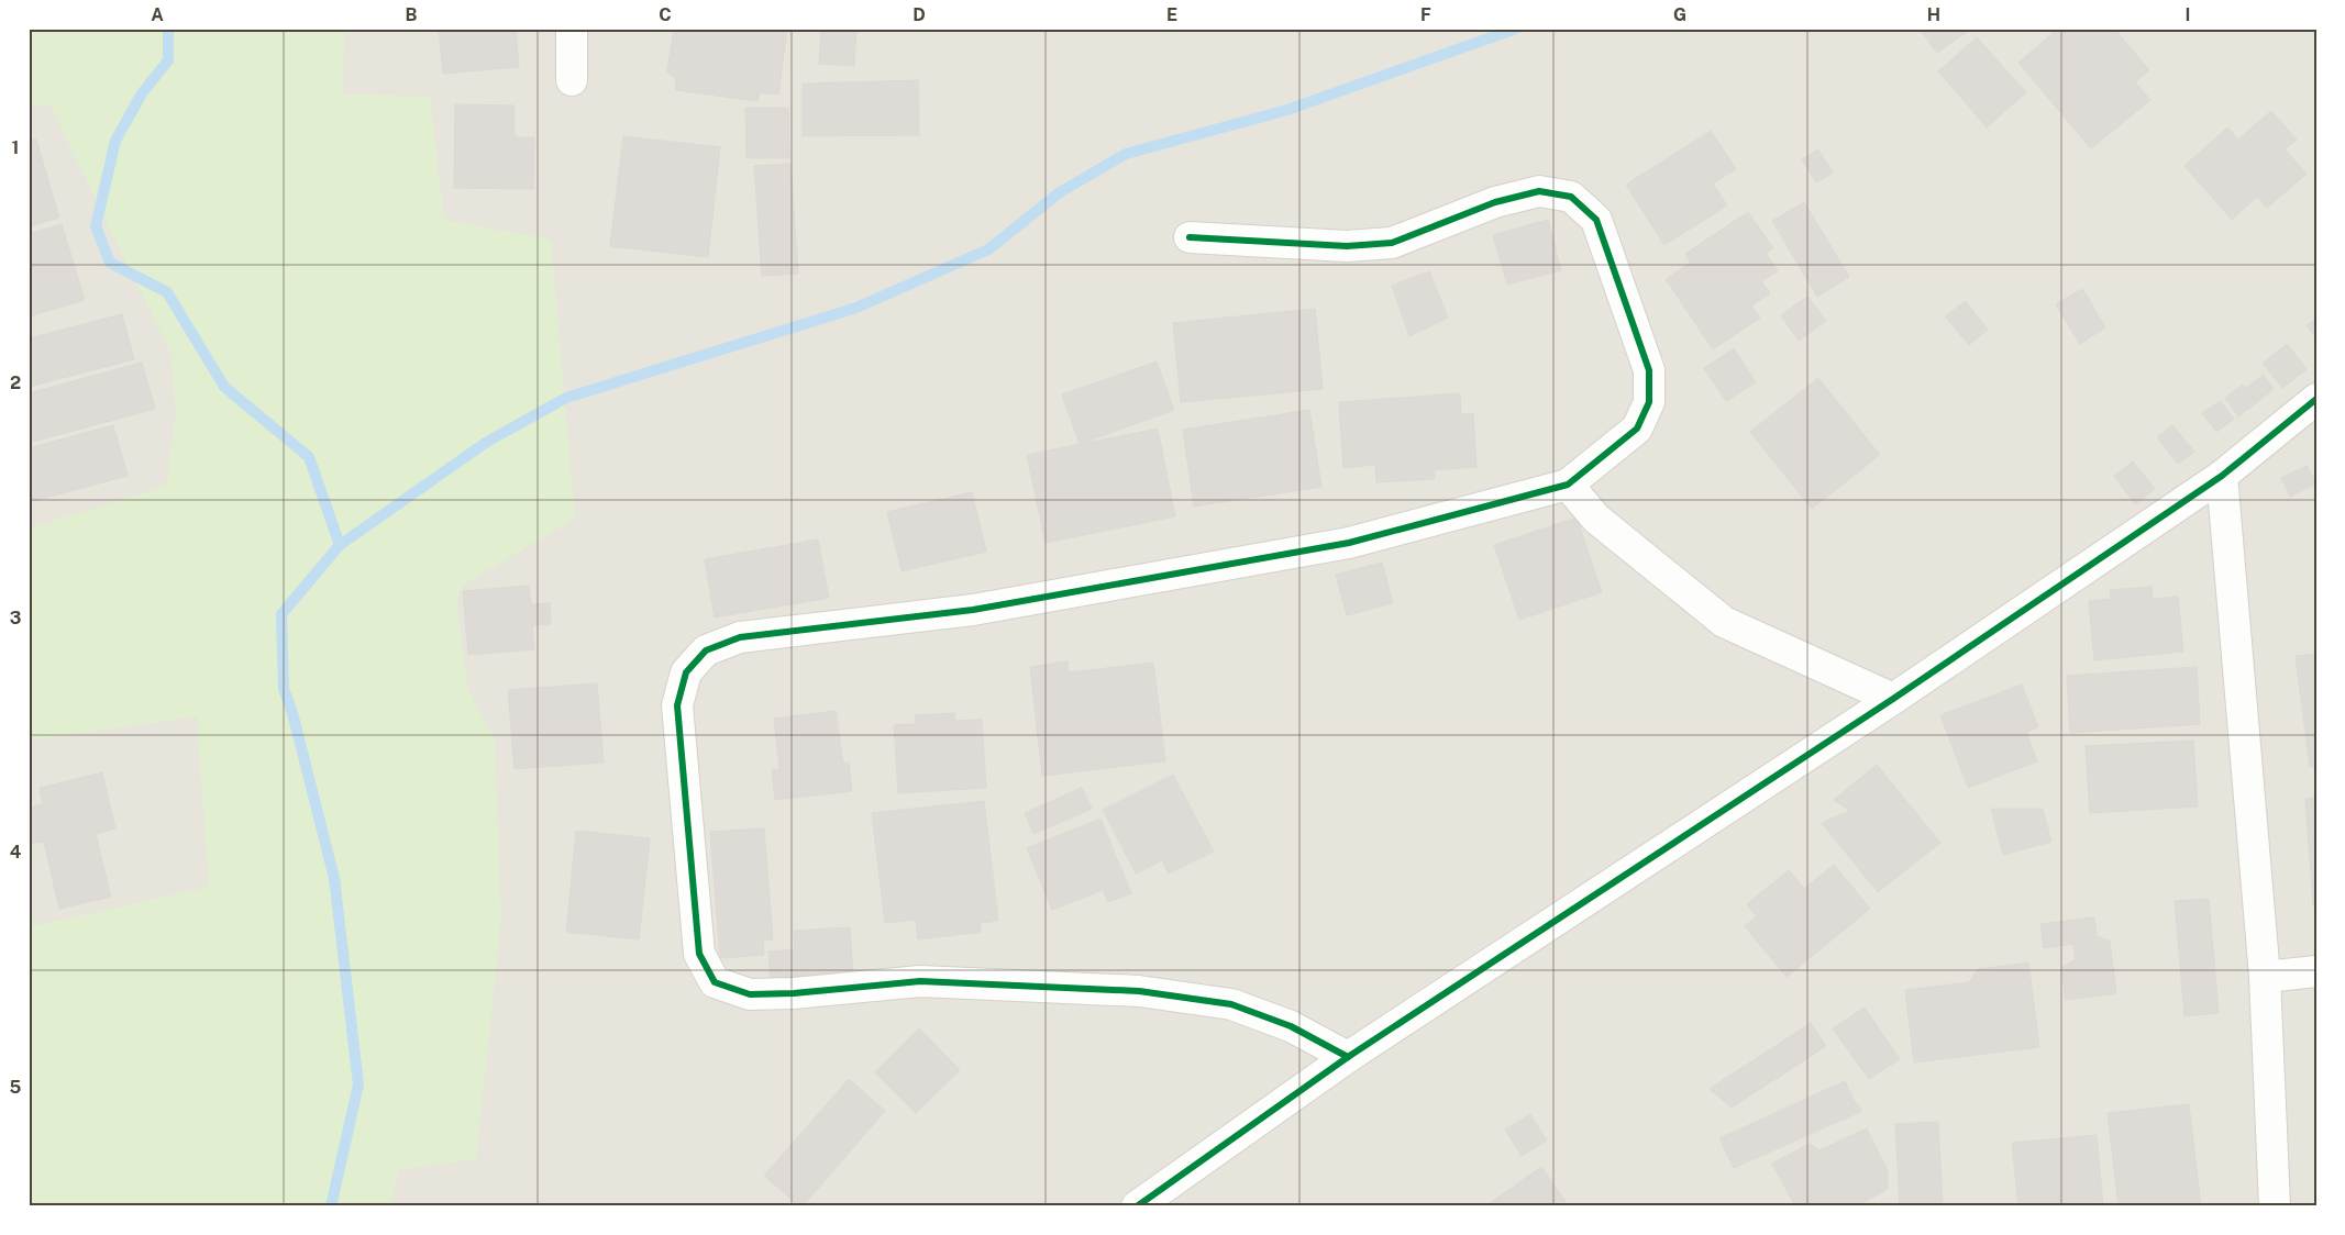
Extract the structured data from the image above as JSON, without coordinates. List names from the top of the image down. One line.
{"grid":{"columns":["A","B","C","D","E","F","G","H","I"],"rows":["1","2","3","4","5"]}}
